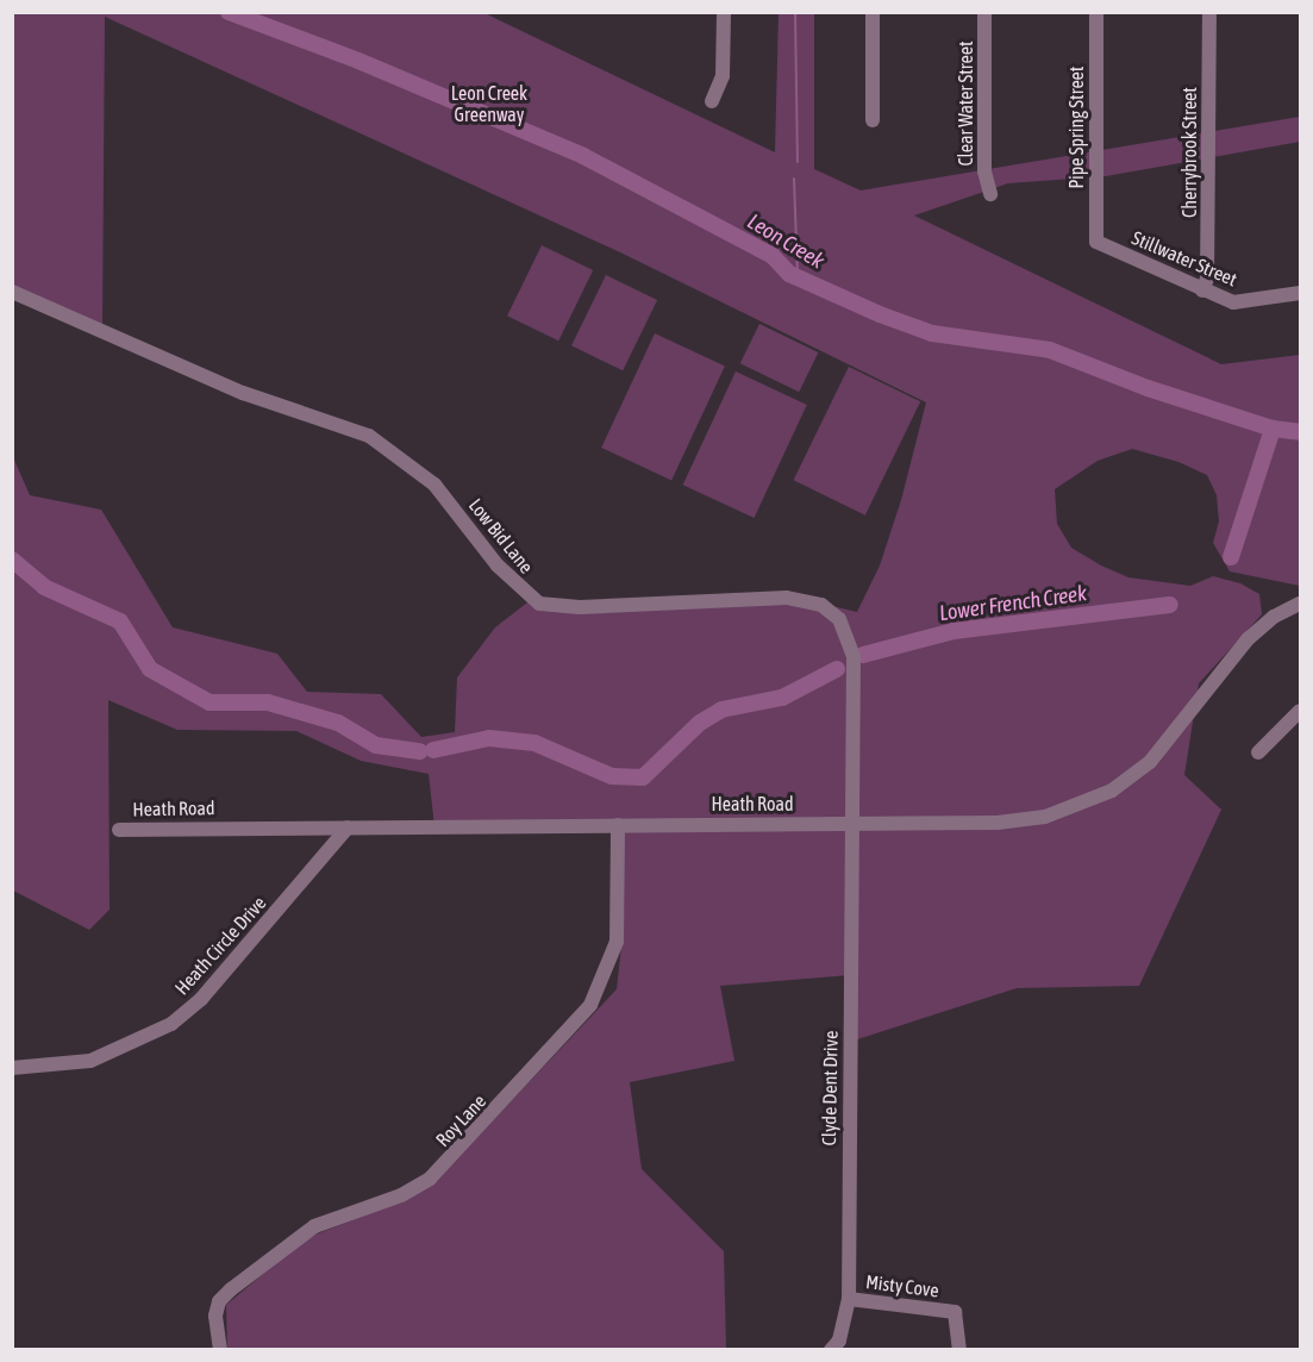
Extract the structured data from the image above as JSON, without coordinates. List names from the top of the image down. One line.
{"streets":{"street":["Clear Water Street","Pipe Spring Street","Cherrybrook Street","Stillwater Street","Low Bid Lane","Heath Road","Heath Circle Drive","Clyde Dent Drive","Roy Lane","Misty Cove"]},"crossings":[["Pipe Spring Street","Stillwater Street"],["Cherrybrook Street","Stillwater Street"],["Low Bid Lane","Heath Road"],["Low Bid Lane","Clyde Dent Drive"],["Heath Road","Heath Circle Drive"],["Heath Road","Clyde Dent Drive"],["Heath Road","Roy Lane"],["Clyde Dent Drive","Misty Cove"]],"water":["Leon Creek","Lower French Creek"],"parks":["Leon Creek Greenway"]}
